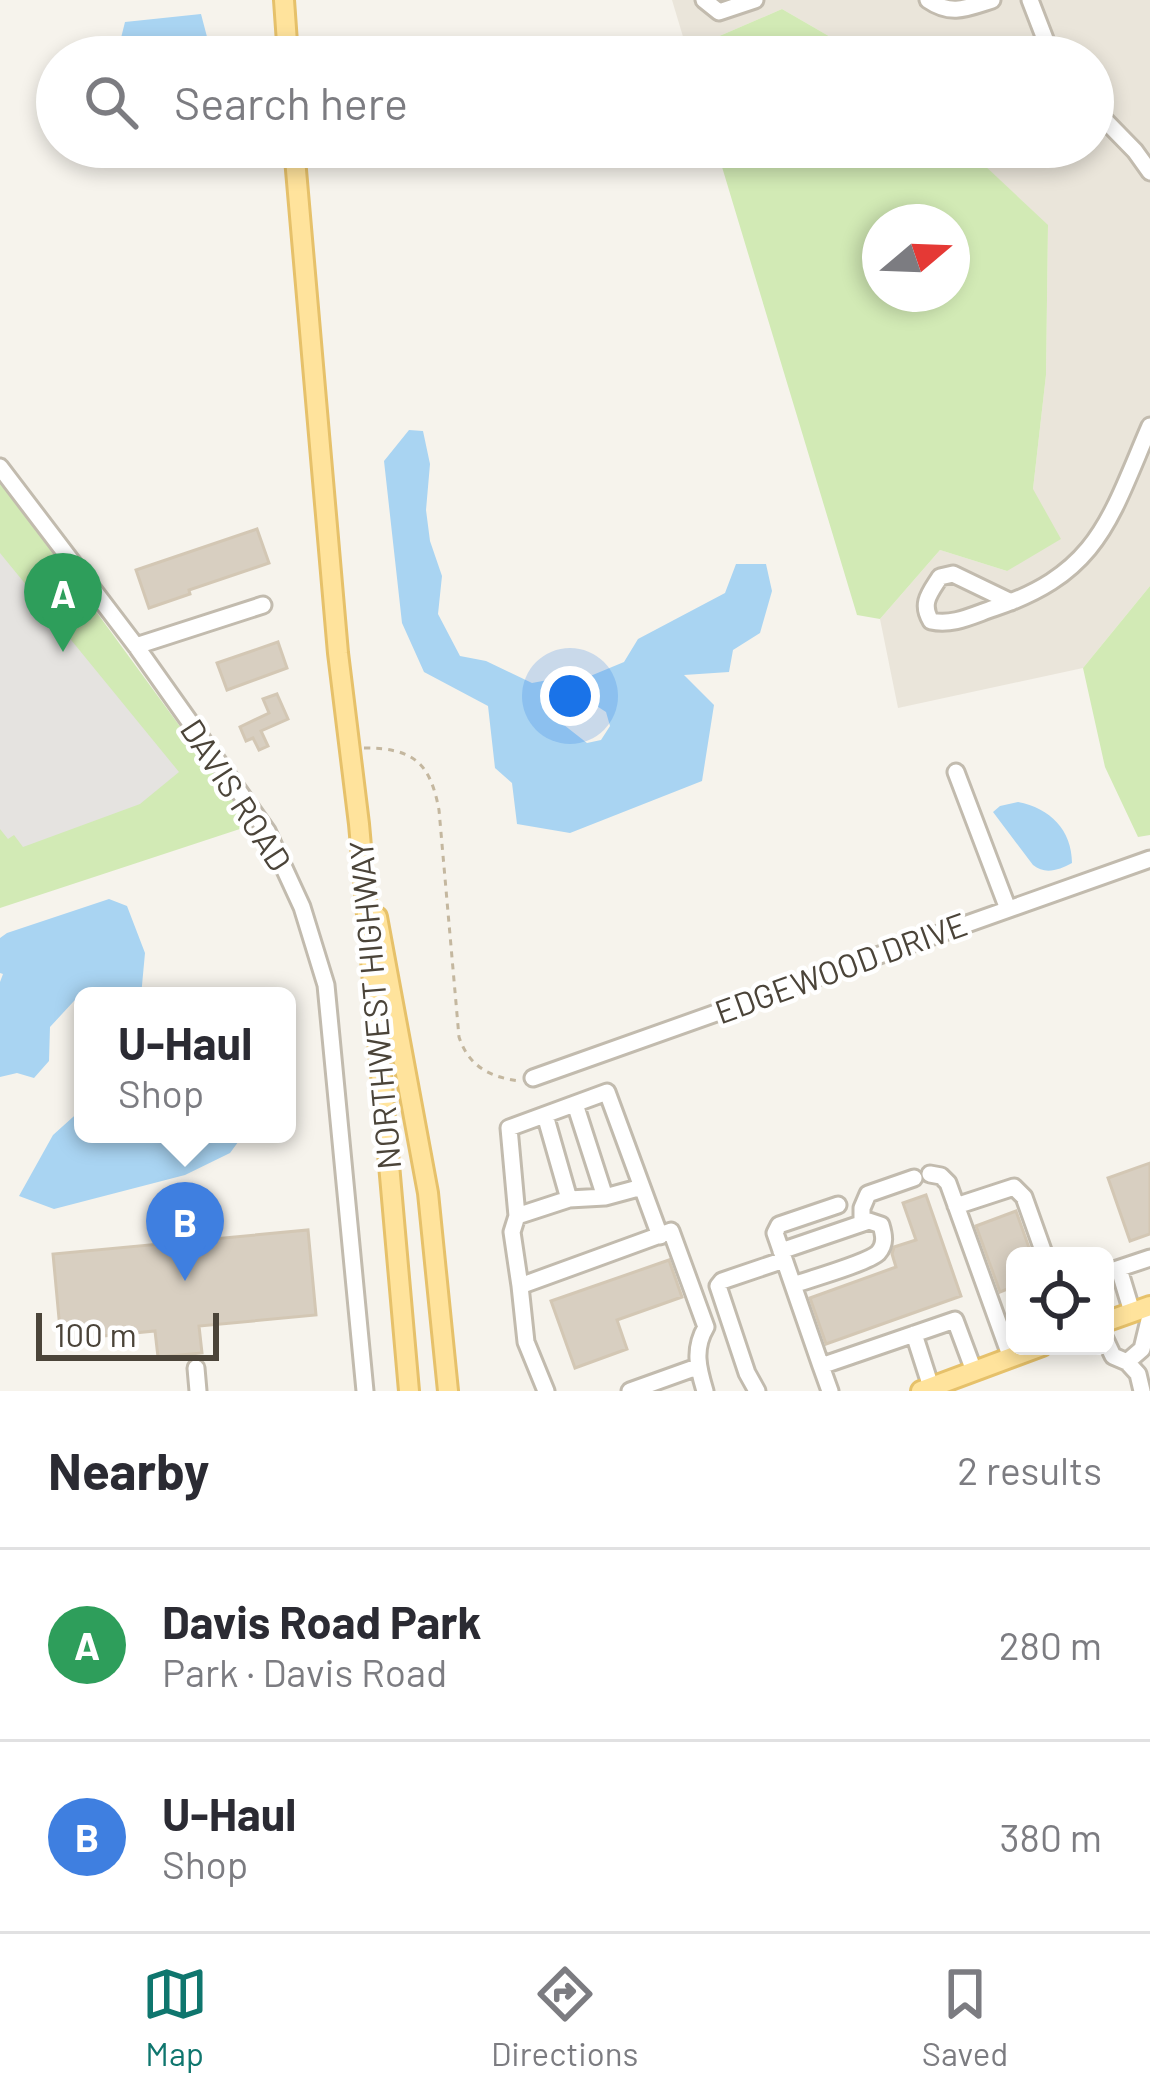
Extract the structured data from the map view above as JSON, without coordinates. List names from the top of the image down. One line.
{"streets":{"main road":["NORTHWEST HIGHWAY"],"street":["DAVIS ROAD","EDGEWOOD DRIVE"]},"scale_bar":"100 m","north":"right","page":{"search":"Search here","pins":["A","B"],"popup":["U-Haul","Shop"],"scale":"100 m","heading":["Nearby","2 results"],"list":[{"mark":"A","name":"Davis Road Park","note":"Park · Davis Road","value":"280 m"},{"mark":"B","name":"U-Haul","note":"Shop","value":"380 m"}],"nav":["Map","Directions","Saved"]}}
